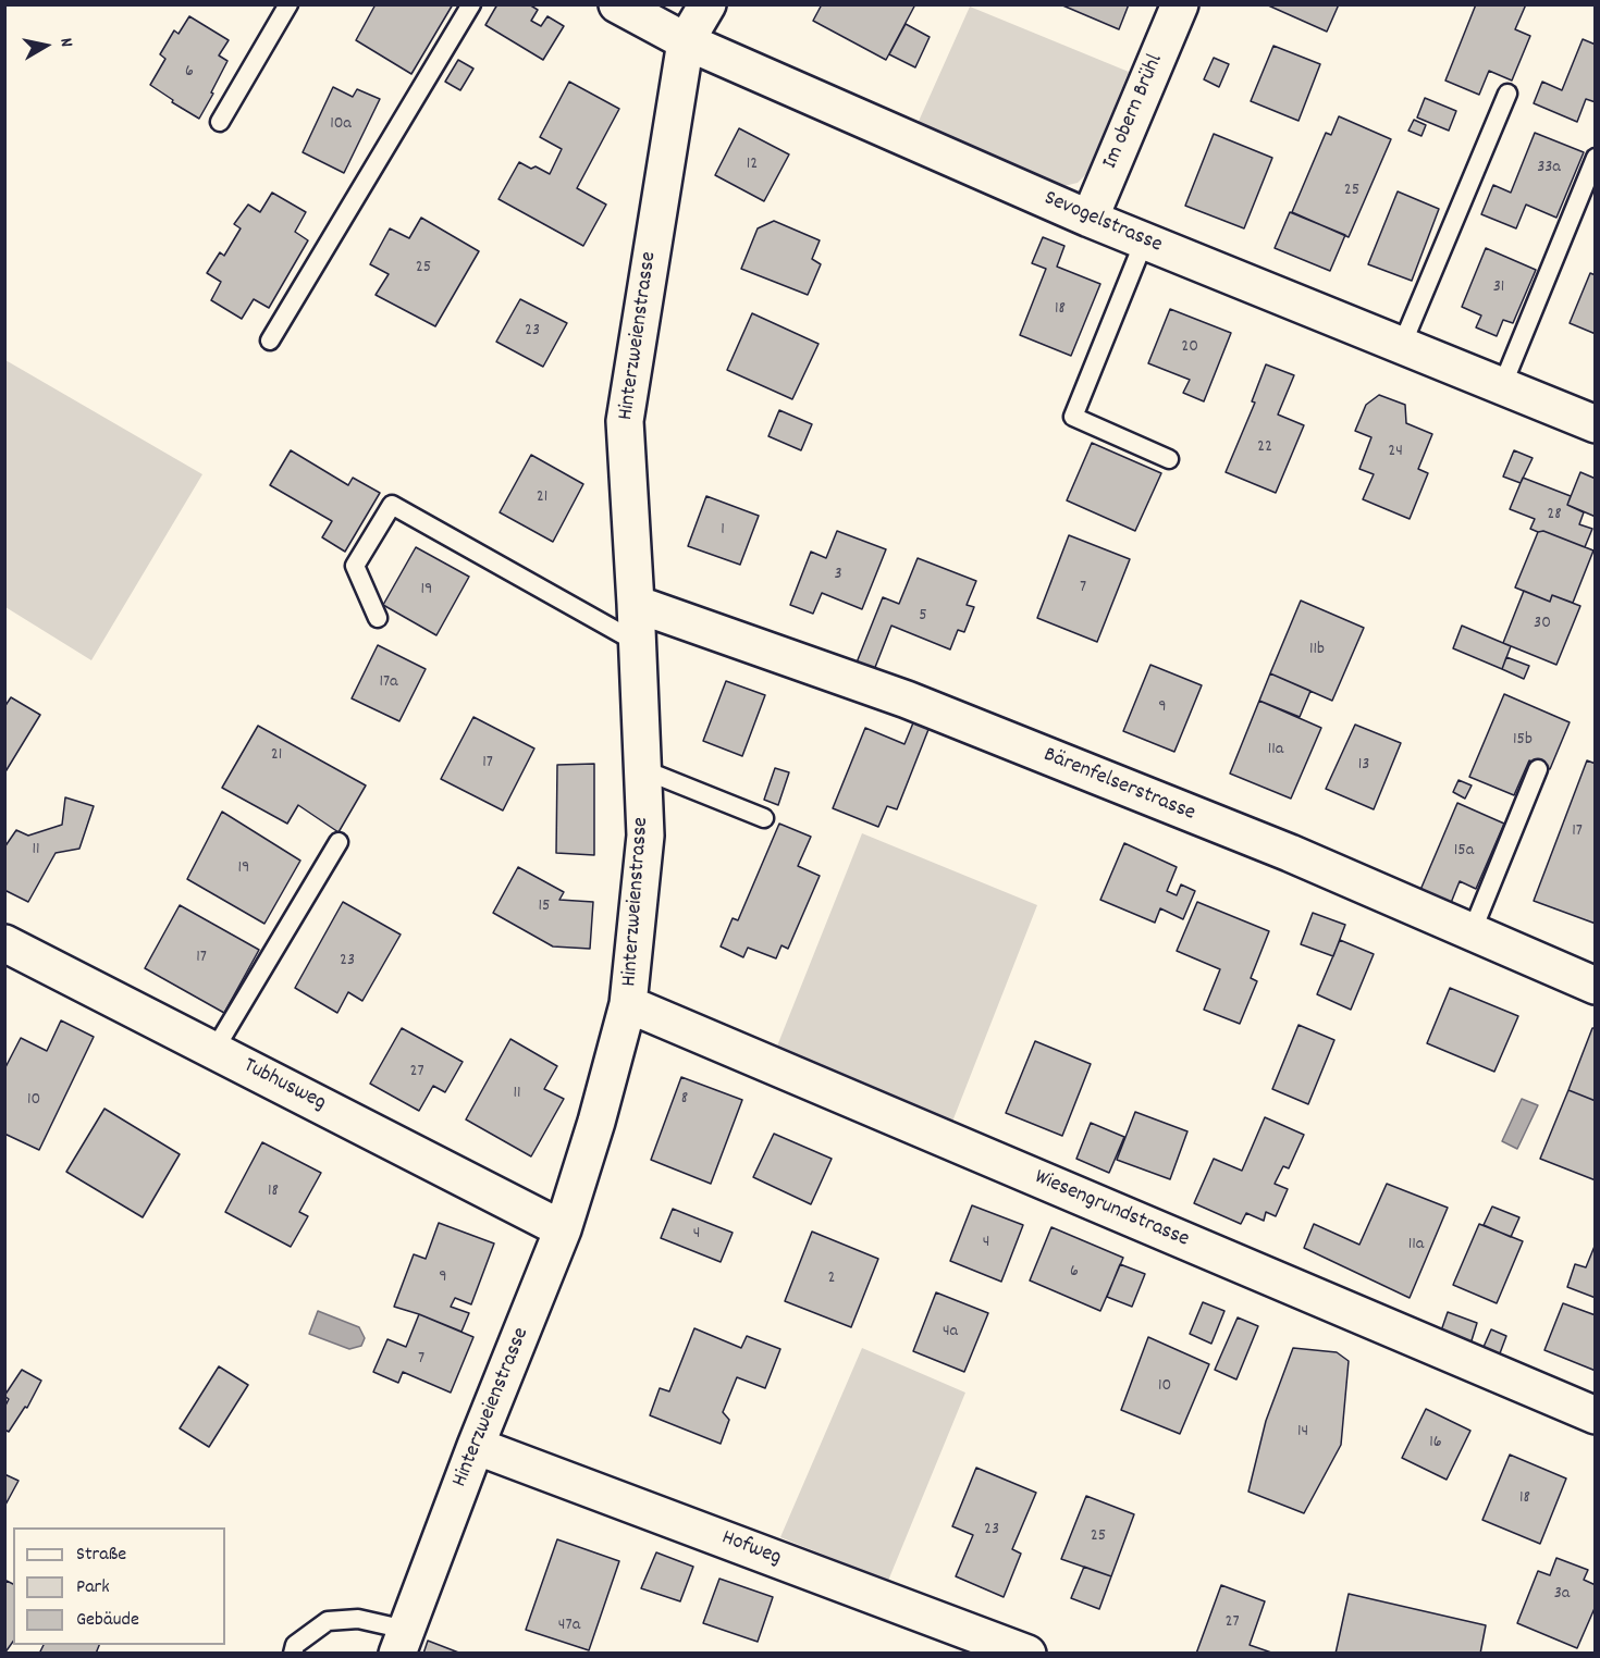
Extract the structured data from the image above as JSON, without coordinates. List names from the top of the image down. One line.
{"streets":{"street":["Im obern Brühl","Sevogelstrasse","Hinterzweienstrasse","Bärenfelserstrasse","Tubhusweg","Wiesengrundstrasse","Hofweg"]},"crossings":[["Im obern Brühl","Sevogelstrasse"],["Sevogelstrasse","Hinterzweienstrasse"],["Hinterzweienstrasse","Bärenfelserstrasse"],["Hinterzweienstrasse","Tubhusweg"],["Hinterzweienstrasse","Wiesengrundstrasse"],["Hinterzweienstrasse","Hofweg"]],"house_numbers":["6","10a","12","33a","25","25","31","18","23","20","22","24","21","28","1","3","7","19","5","30","11b","17a","9","15b","11a","21","17","13","17","11","15a","19","15","17","23","27","11","8","10","18","4","4","11a","6","9","2","4a","7","10","14","16","18","23","25","3a","27","47a"],"legend":["Straße","Park","Gebäude"],"north":"right"}
